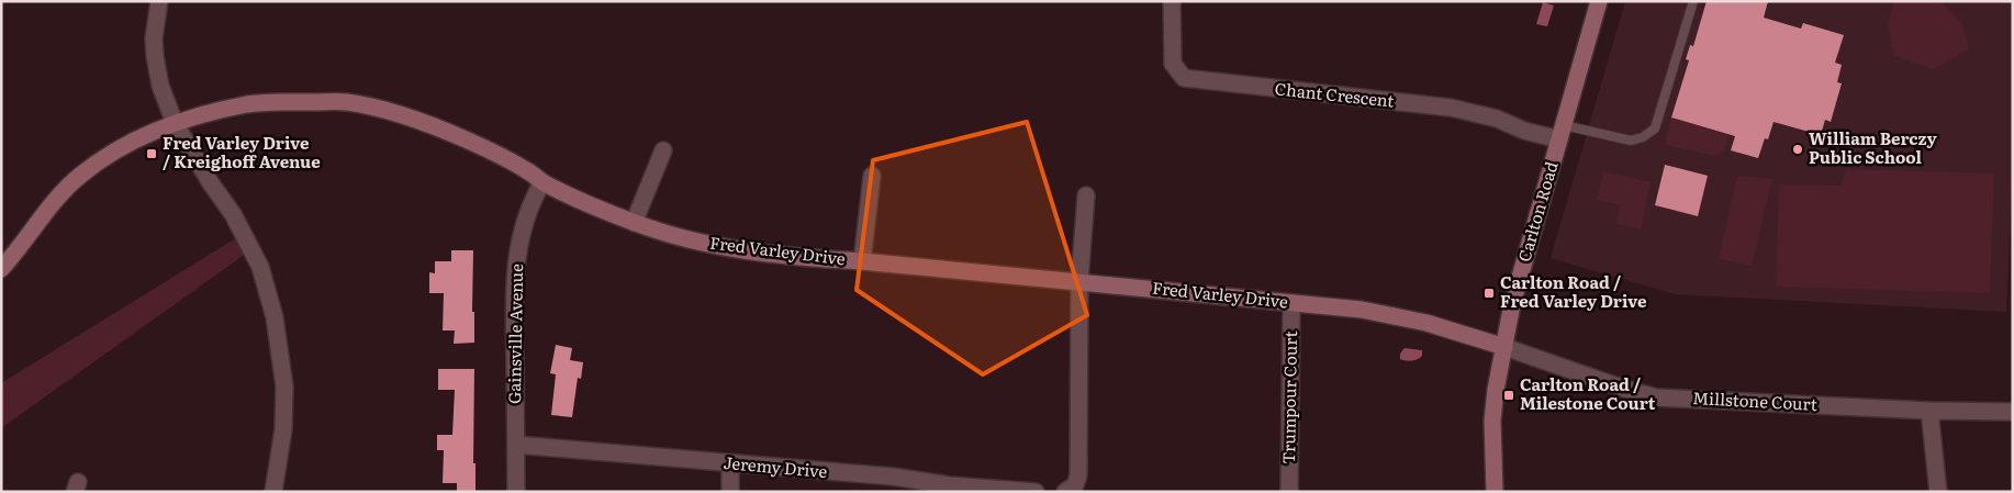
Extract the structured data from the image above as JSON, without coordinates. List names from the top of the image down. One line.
{"streets":{"street":["Chant Crescent","Carlton Road","Fred Varley Drive","Gainsville Avenue","Trumpour Court","Millstone Court","Jeremy Drive"]},"crossings":[["Chant Crescent","Carlton Road"],["Carlton Road","Fred Varley Drive"],["Carlton Road","Millstone Court"],["Fred Varley Drive","Gainsville Avenue"],["Fred Varley Drive","Trumpour Court"],["Fred Varley Drive","Millstone Court"],["Gainsville Avenue","Jeremy Drive"]],"places":{"other":["William Berczy Public School"],"transit":["Fred Varley Drive / Kreighoff Avenue","Carlton Road / Fred Varley Drive","Carlton Road / Milestone Court"]}}
